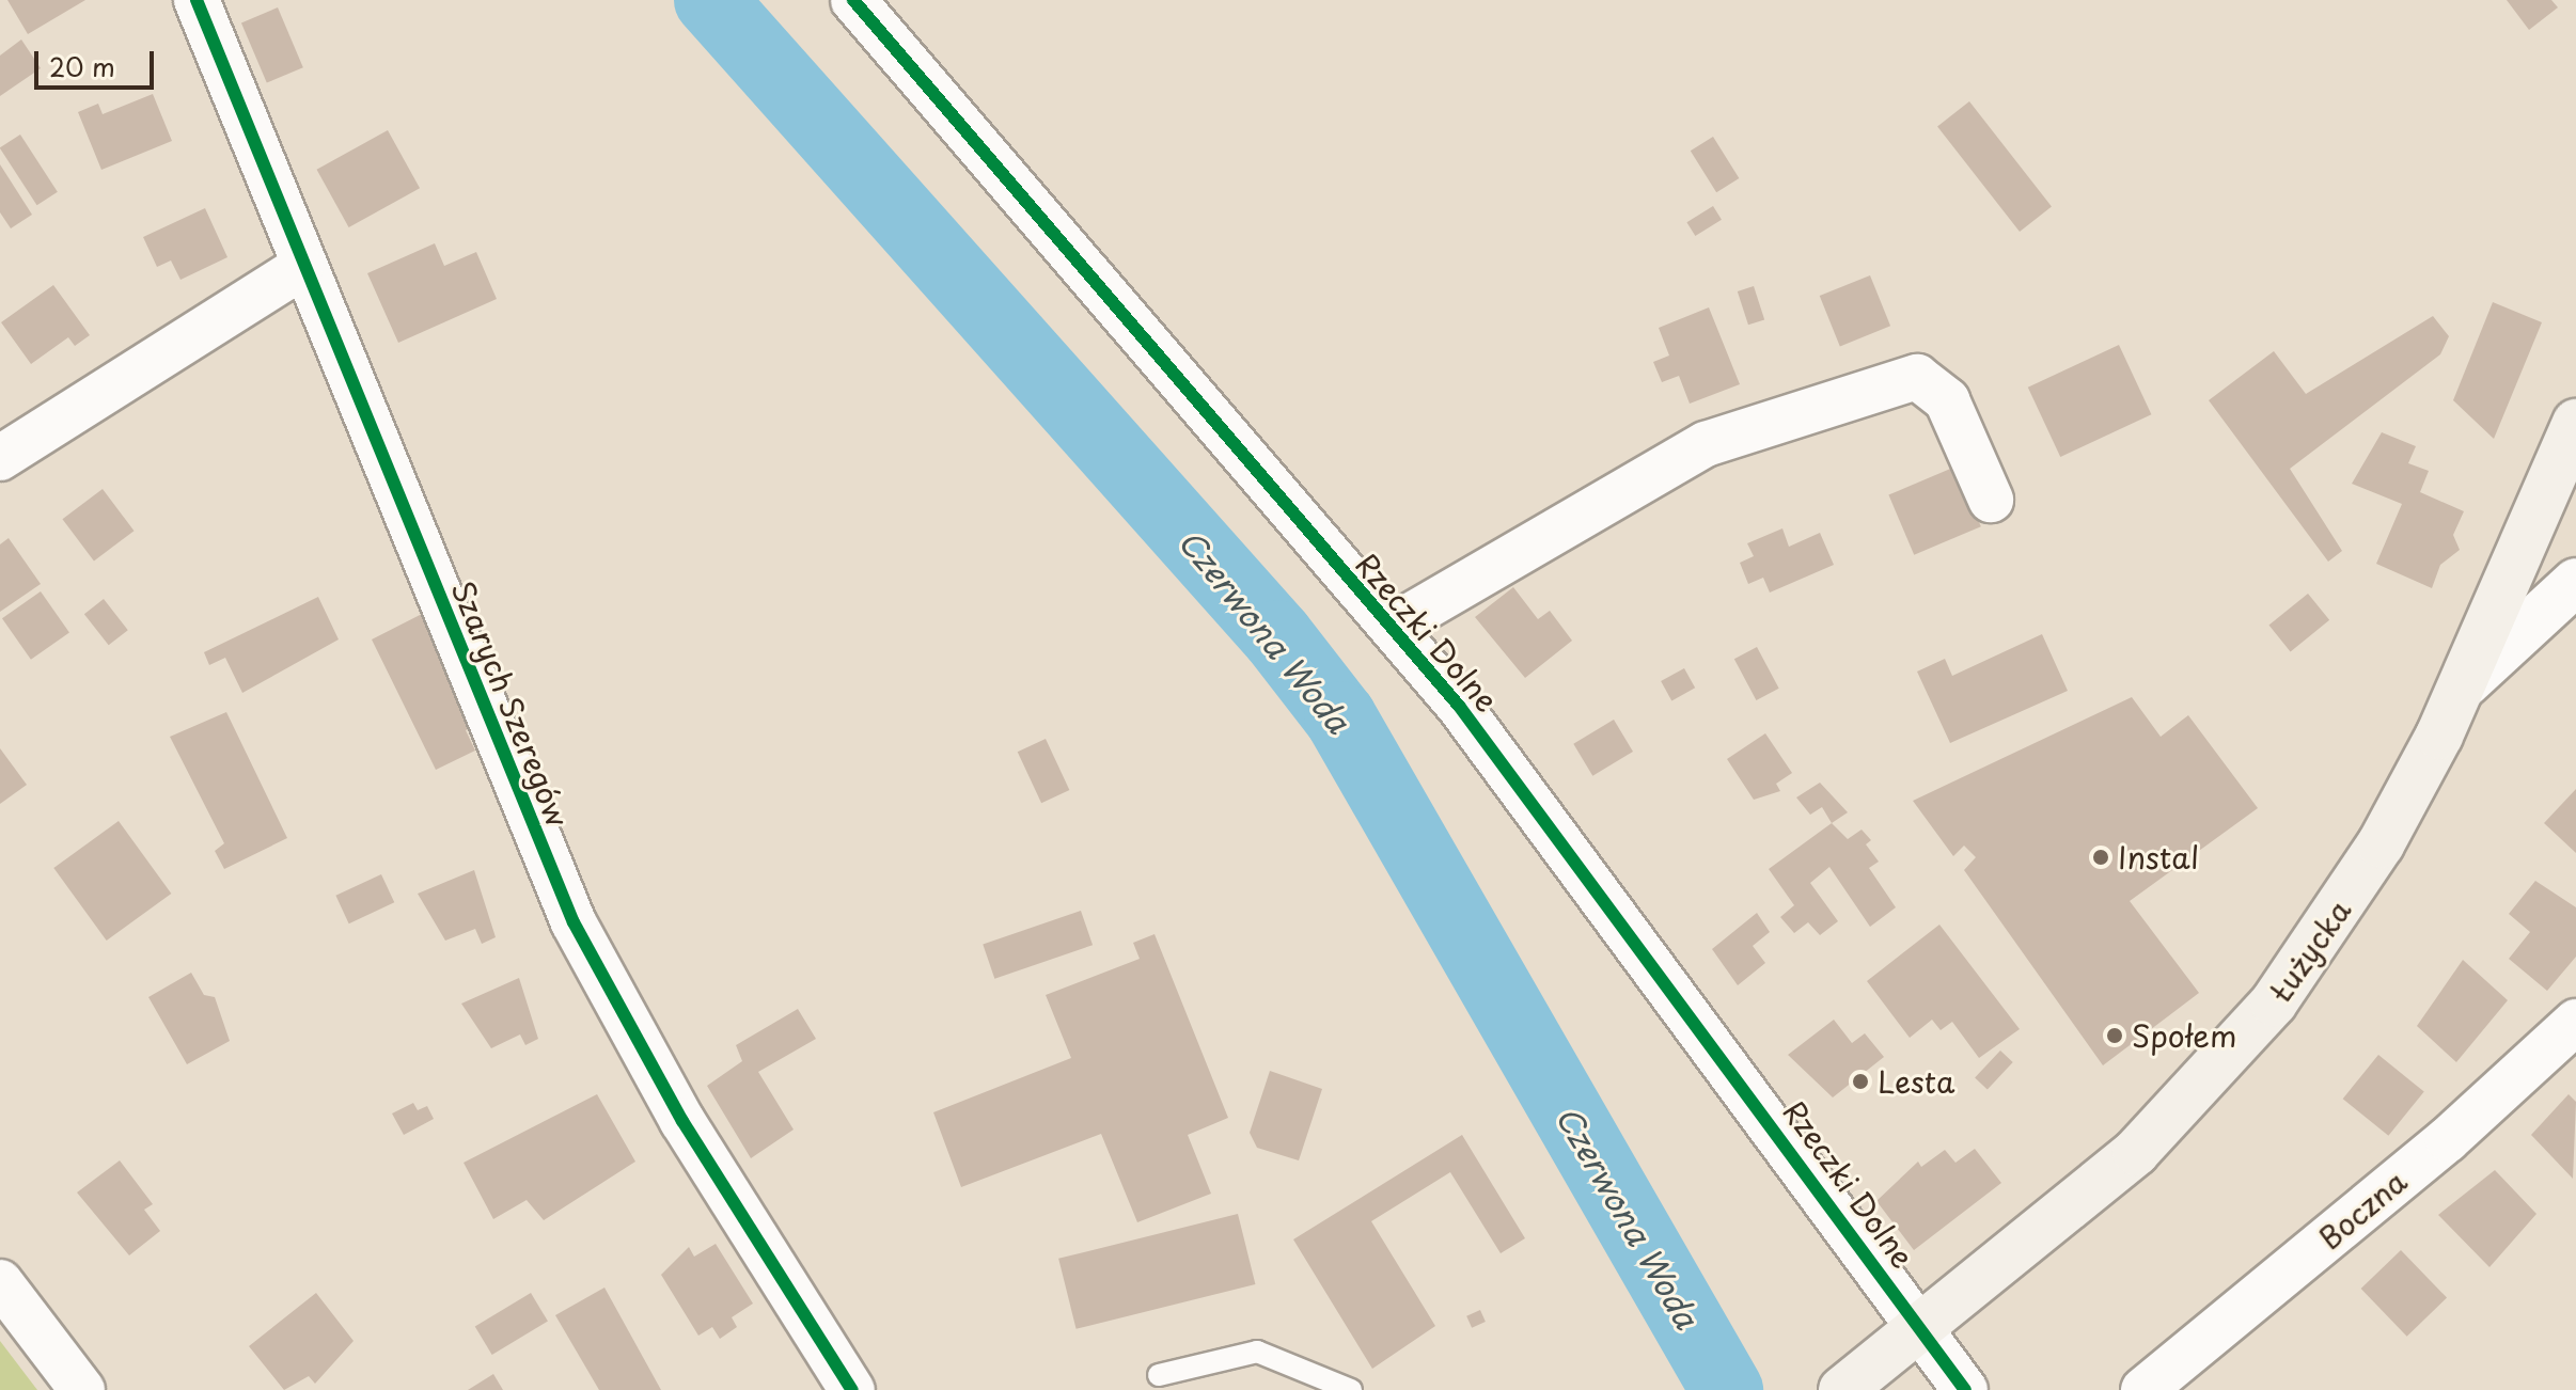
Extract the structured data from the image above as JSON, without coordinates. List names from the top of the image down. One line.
{"streets":{"main road":["Łużycka"],"street":["Rzeczki Dolne","Szarych Szeregów","Boczna"]},"crossings":[["Rzeczki Dolne","Łużycka"]],"water":["Czerwona Woda"],"places":["Instal","Społem","Lesta"],"scale_bar":"20 m"}
